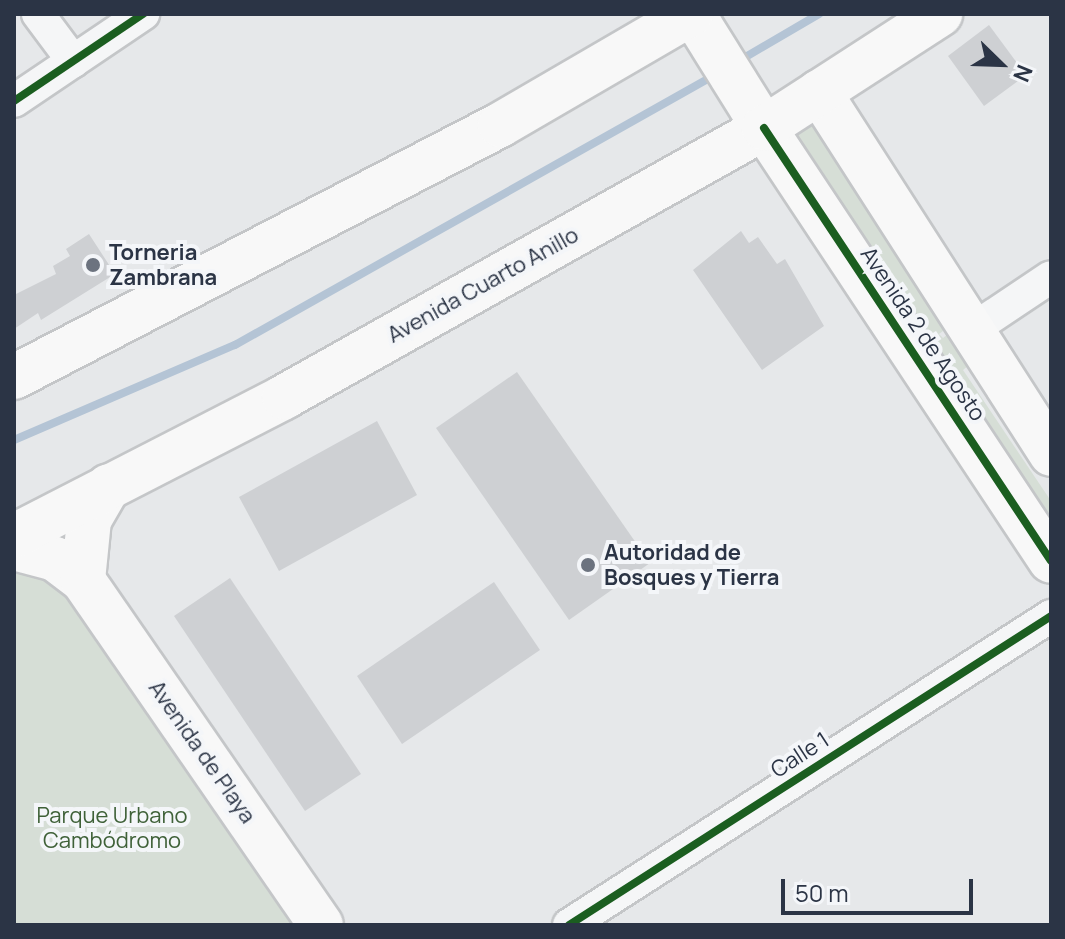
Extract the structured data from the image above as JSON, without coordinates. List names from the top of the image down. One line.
{"streets":{"main road":["Avenida Cuarto Anillo","Avenida 2 de Agosto","Avenida de Playa"],"street":["Calle 1"]},"crossings":[["Avenida Cuarto Anillo","Avenida 2 de Agosto"]],"parks":["Parque Urbano Cambódromo"],"places":["Torneria Zambrana","Autoridad de Bosques y Tierra"],"scale_bar":"50 m","north":"bottom right"}
